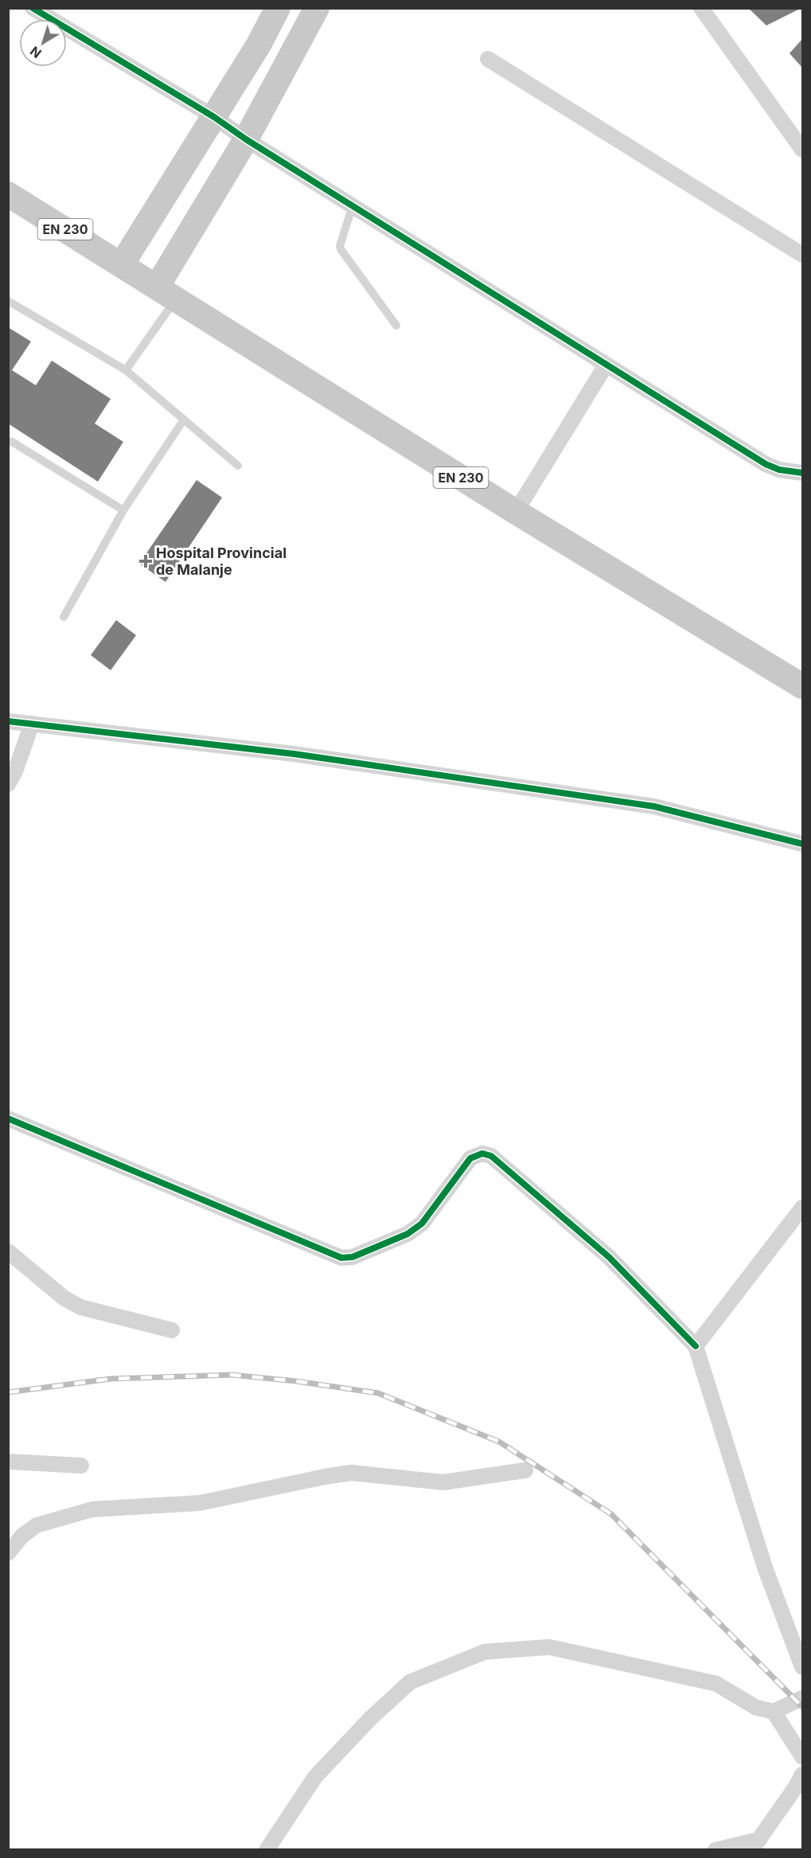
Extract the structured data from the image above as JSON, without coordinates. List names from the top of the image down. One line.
{"streets":{"main road":["EN 230"]},"places":{"health":["Hospital Provincial de Malanje"]},"north":"bottom left"}
